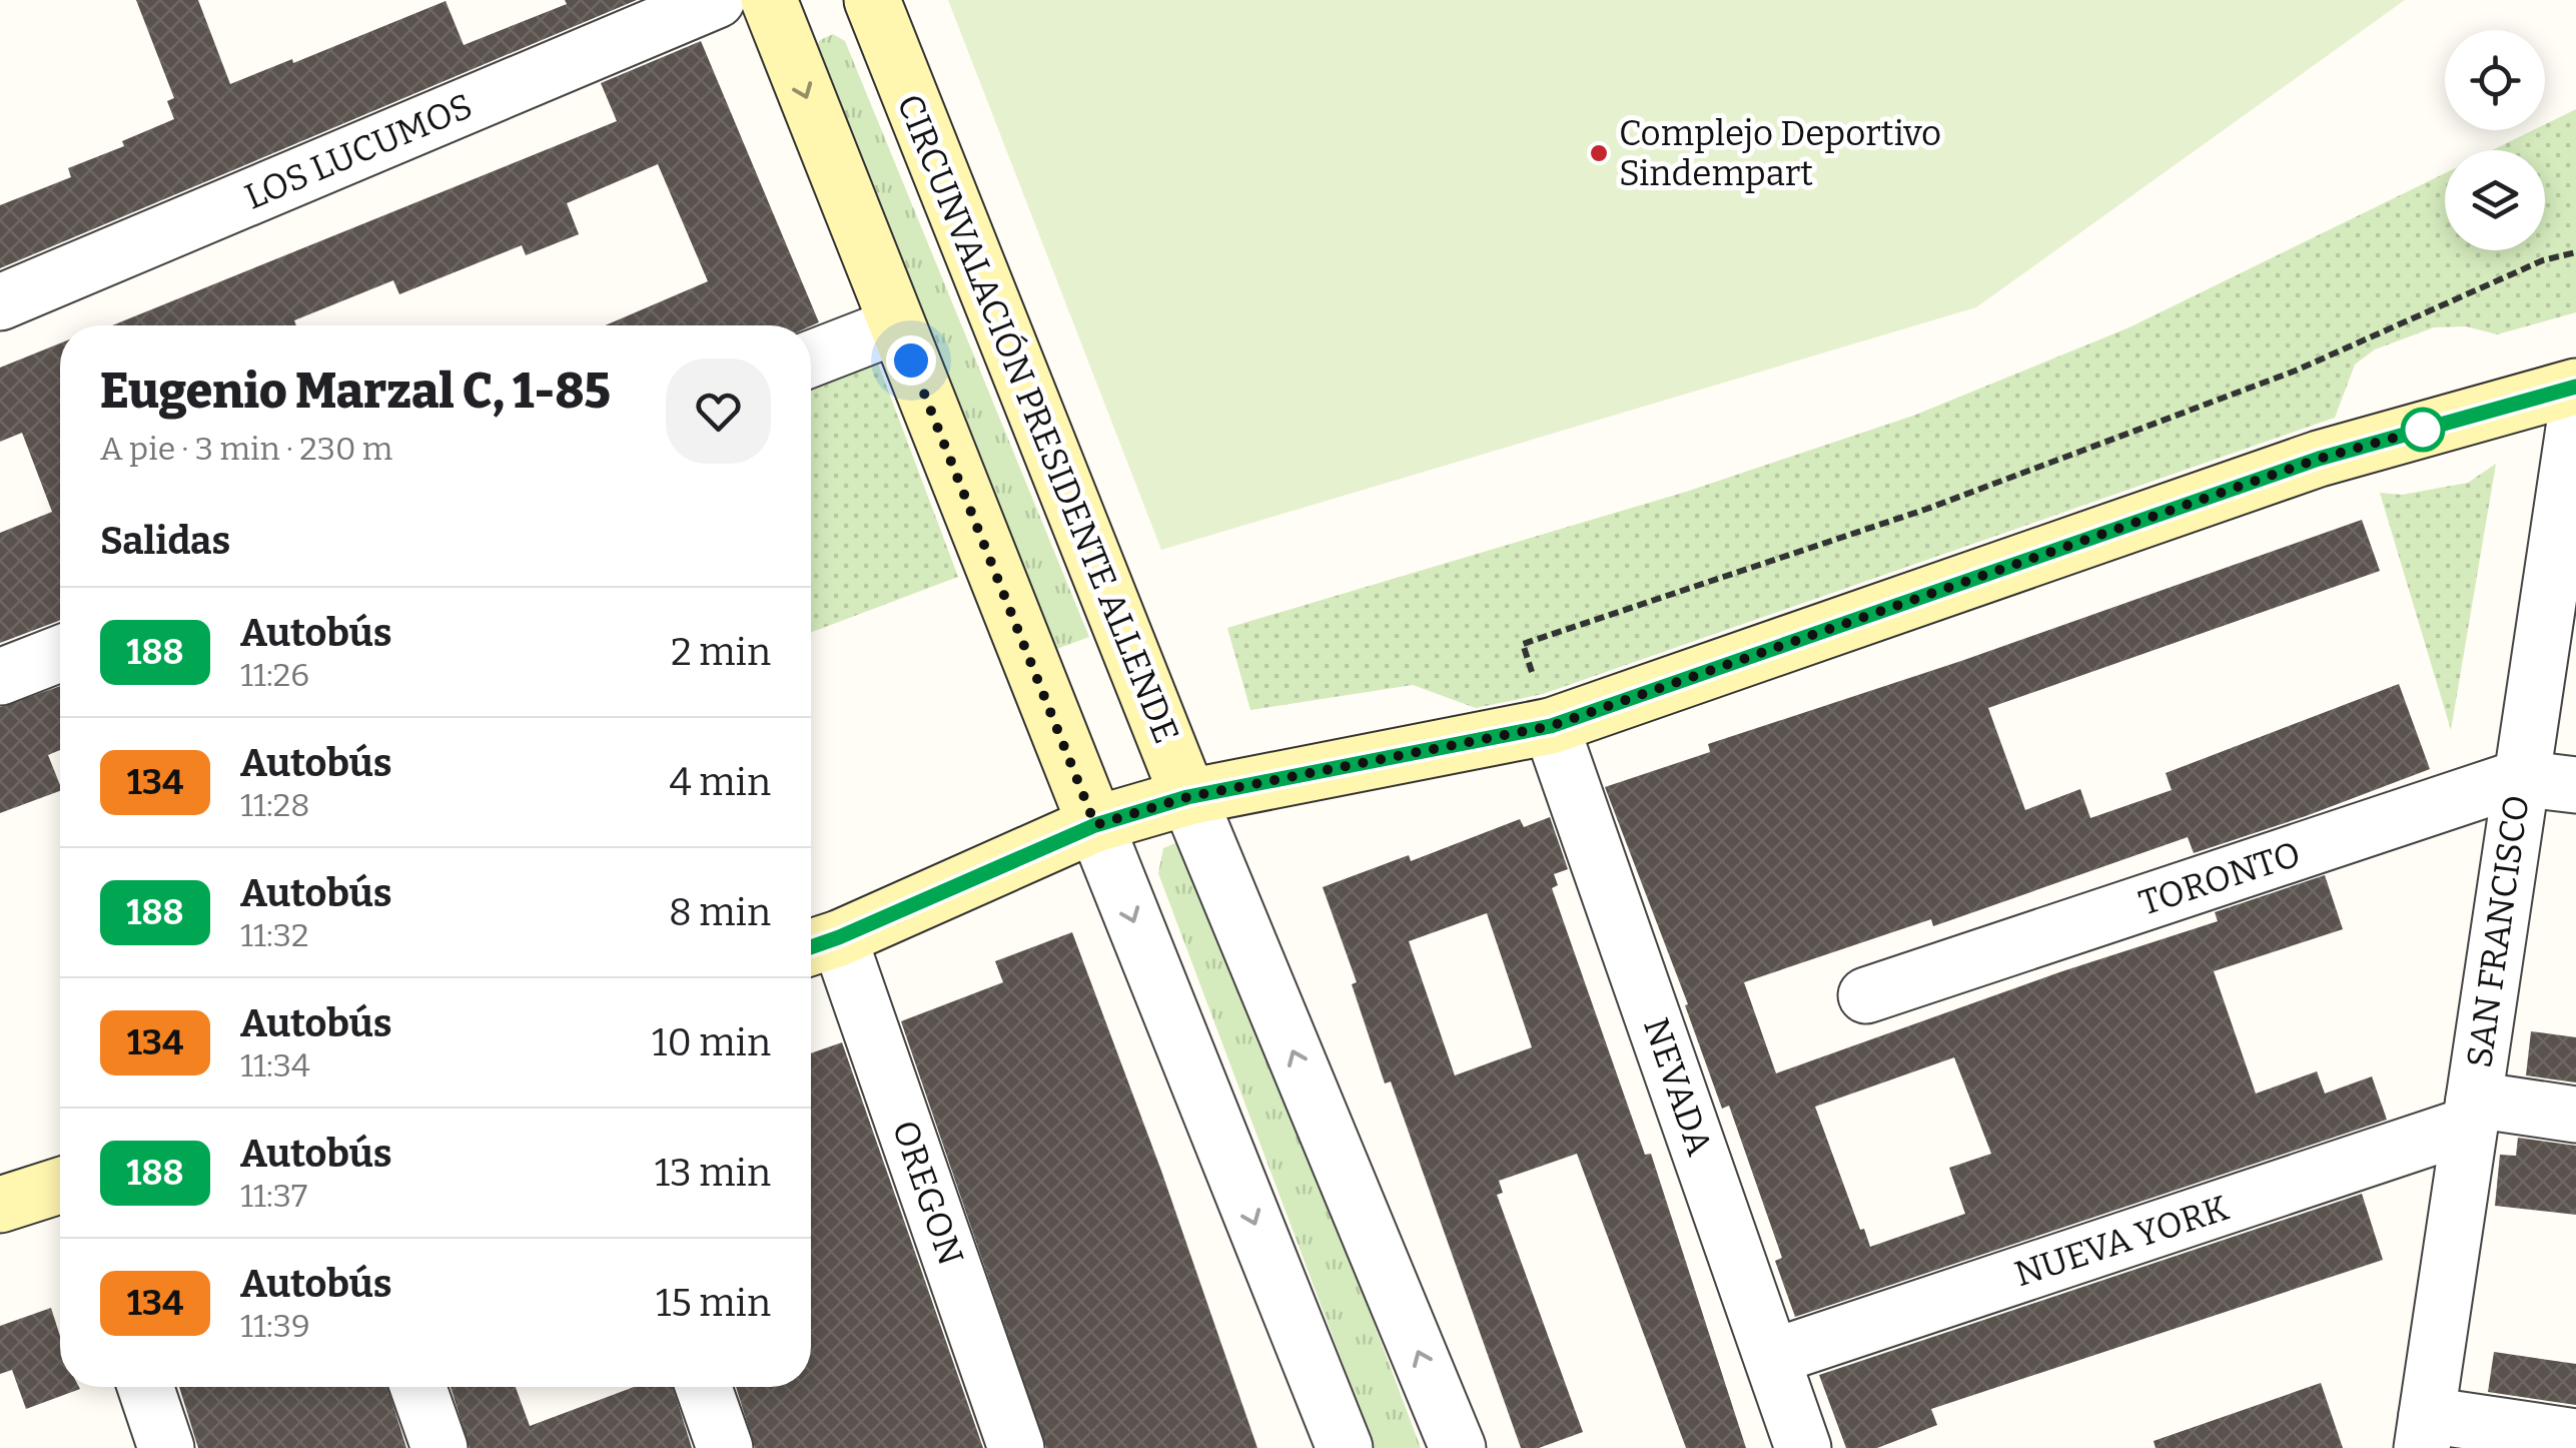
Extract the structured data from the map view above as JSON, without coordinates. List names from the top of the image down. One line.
{"streets":{"main road":["CIRCUNVALACIÓN PRESIDENTE ALLENDE"],"street":["LOS LUCUMOS","TORONTO","SAN FRANCISCO","NEVADA","OREGON","NUEVA YORK"]},"crossings":[["TORONTO","SAN FRANCISCO"],["SAN FRANCISCO","NUEVA YORK"],["NEVADA","NUEVA YORK"]],"one_way":["CIRCUNVALACIÓN PRESIDENTE ALLENDE"],"places":["Complejo Deportivo Sindempart"],"lines":["bus line 188"],"page":{"heading":[["Eugenio Marzal C, 1-85","A pie · 3 min · 230 m"],"Salidas"],"list":[{"mark":"188","name":"Autobús","note":"11:26","value":"2 min"},{"mark":"134","name":"Autobús","note":"11:28","value":"4 min"},{"mark":"188","name":"Autobús","note":"11:32","value":"8 min"},{"mark":"134","name":"Autobús","note":"11:34","value":"10 min"},{"mark":"188","name":"Autobús","note":"11:37","value":"13 min"},{"mark":"134","name":"Autobús","note":"11:39","value":"15 min"}]}}
